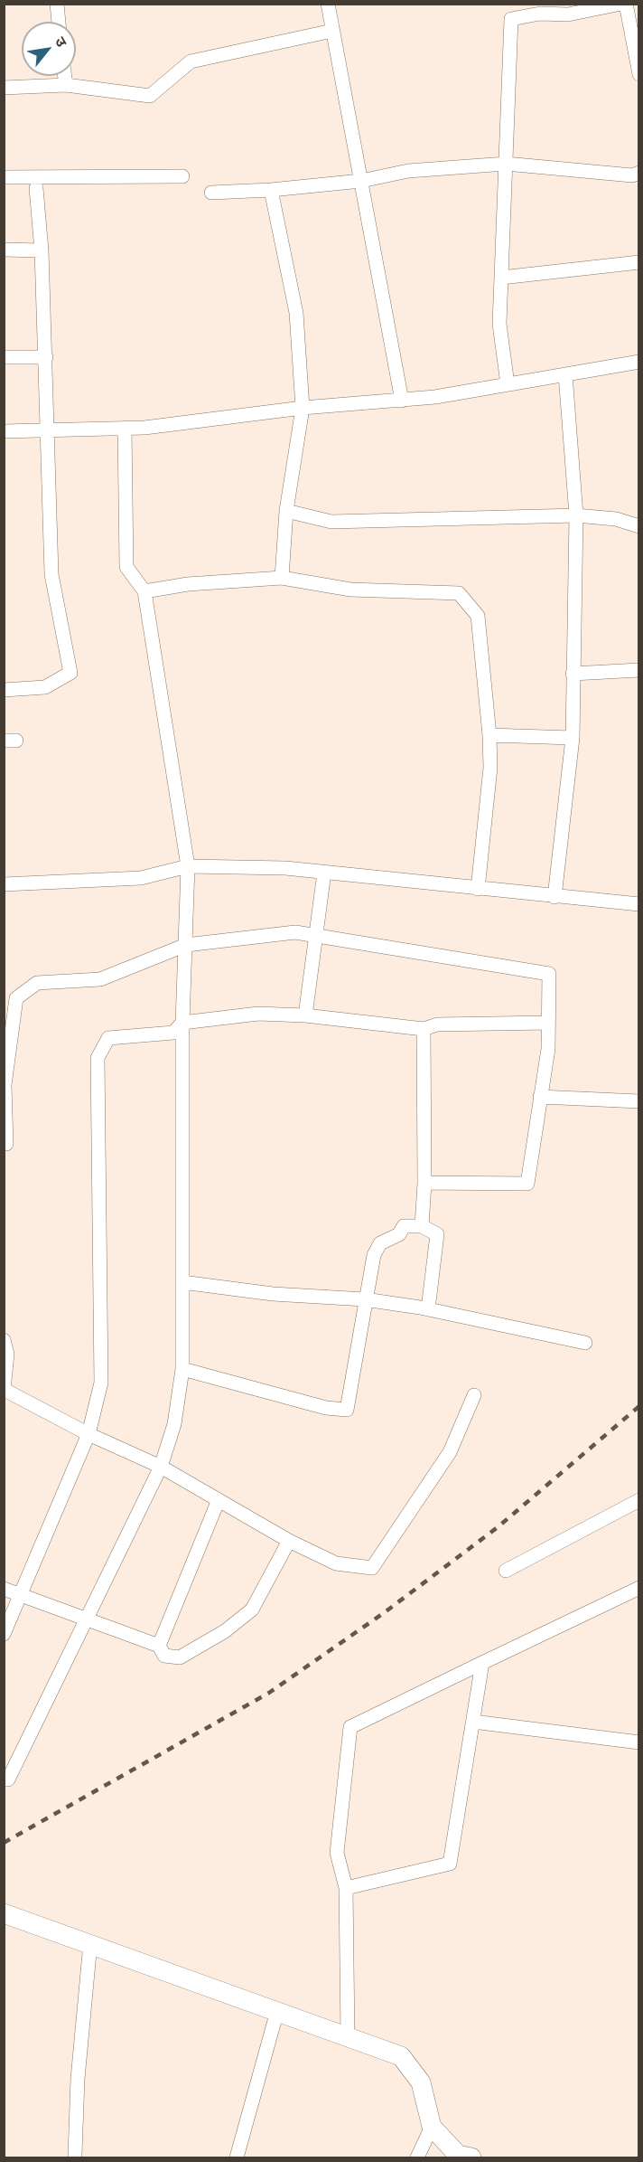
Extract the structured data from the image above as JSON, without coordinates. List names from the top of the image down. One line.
{"north":"top right"}
